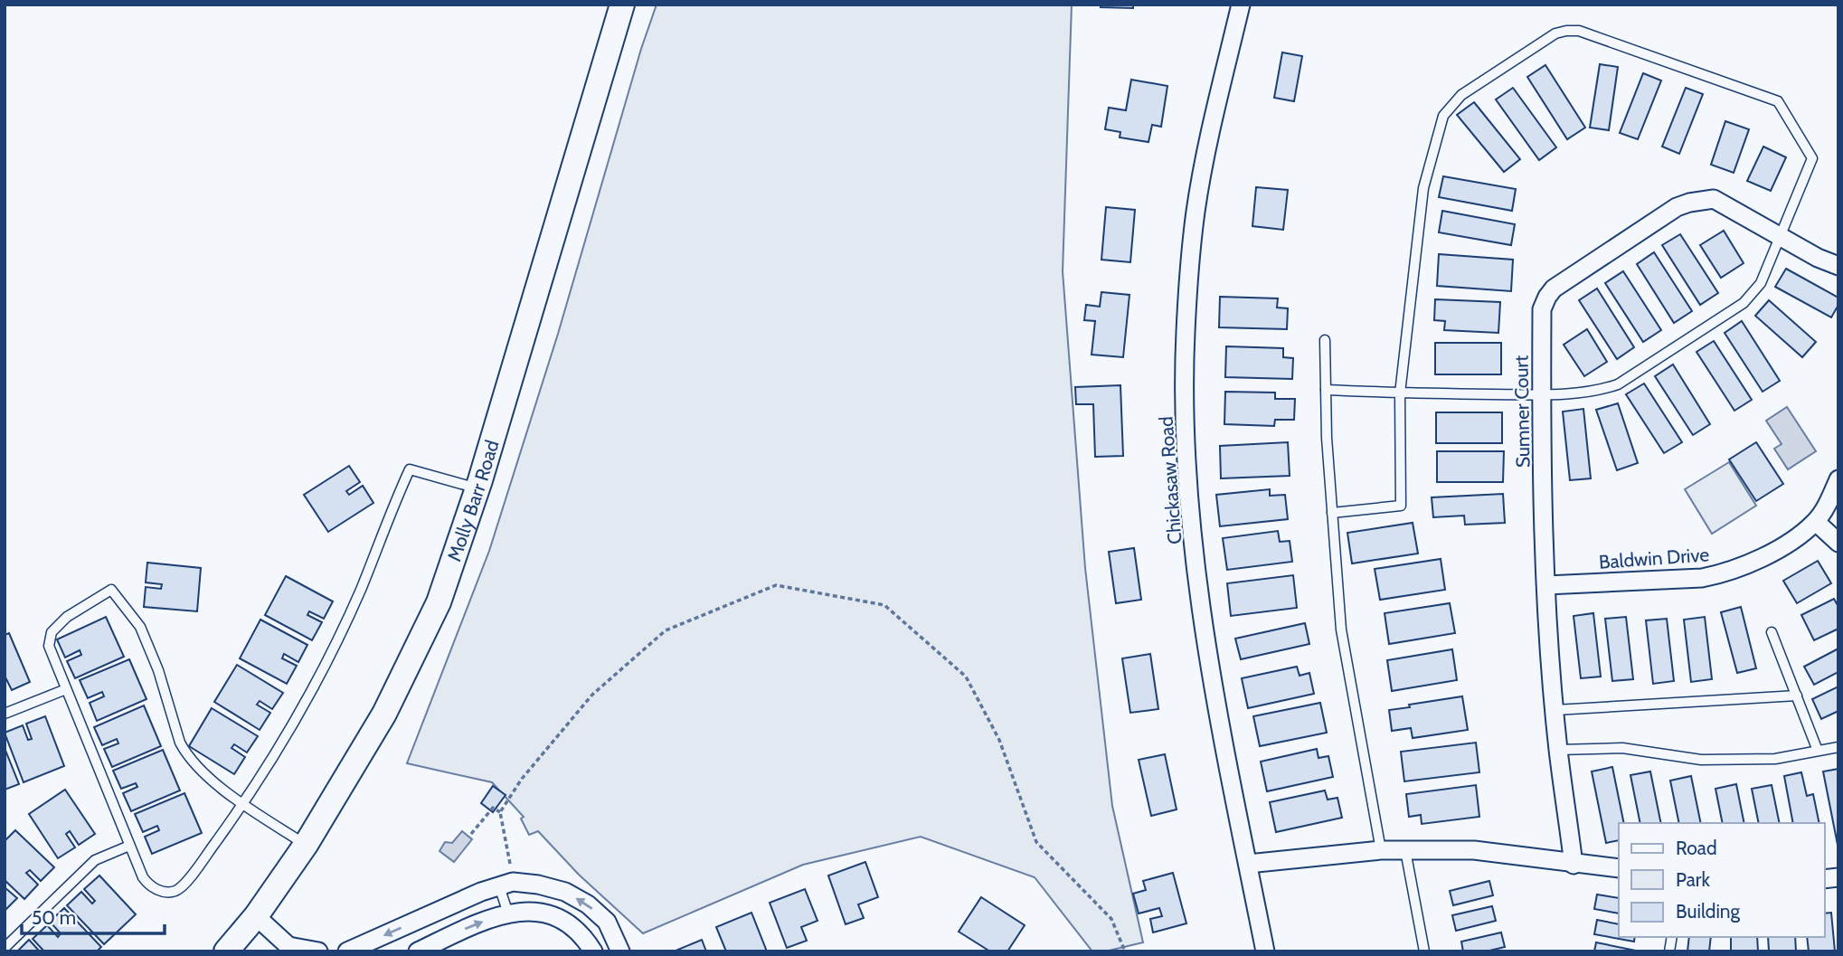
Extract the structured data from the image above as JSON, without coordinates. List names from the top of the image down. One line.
{"streets":{"main road":["Molly Barr Road"],"street":["Sumner Court","Chickasaw Road","Baldwin Drive"]},"crossings":[["Sumner Court","Baldwin Drive"]],"legend":["Road","Park","Building"],"scale_bar":"50 m"}
